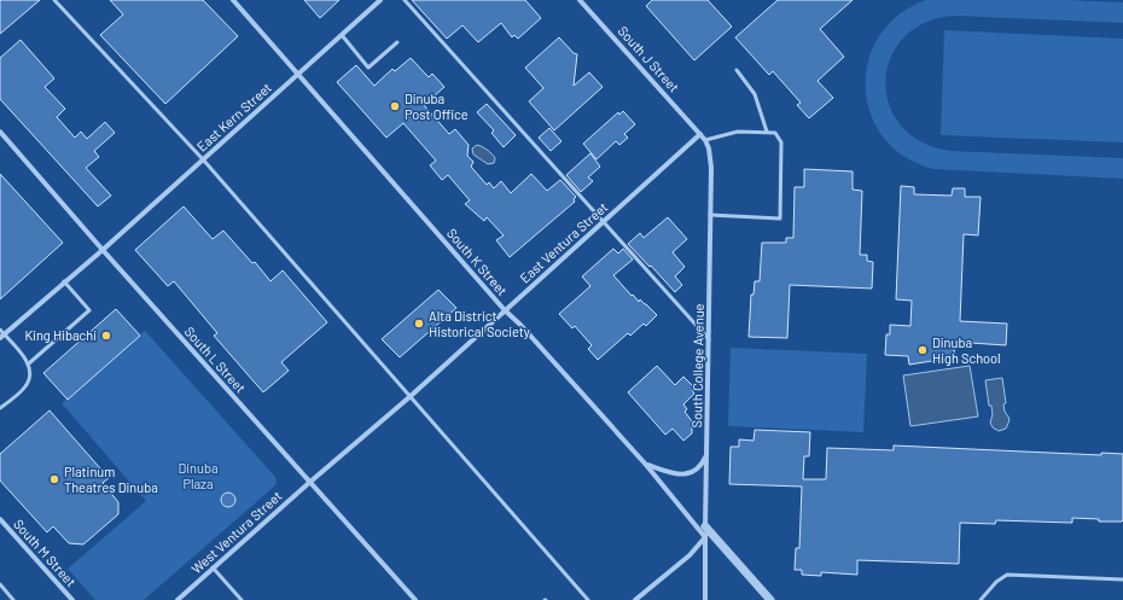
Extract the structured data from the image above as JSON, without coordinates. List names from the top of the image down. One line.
{"streets":{"street":["South J Street","East Kern Street","East Ventura Street","South K Street","South L Street","South College Avenue","West Ventura Street","South M Street"]},"crossings":[["South J Street","East Ventura Street"],["South J Street","South College Avenue"],["East Kern Street","South K Street"],["East Kern Street","South L Street"],["East Ventura Street","South K Street"],["East Ventura Street","South L Street"],["East Ventura Street","South College Avenue"],["East Ventura Street","West Ventura Street"],["South K Street","South College Avenue"],["South L Street","West Ventura Street"]],"parks":["Dinuba Plaza"],"places":["Dinuba Post Office","Alta District Historical Society","King Hibachi","Dinuba High School","Platinum Theatres Dinuba"]}
